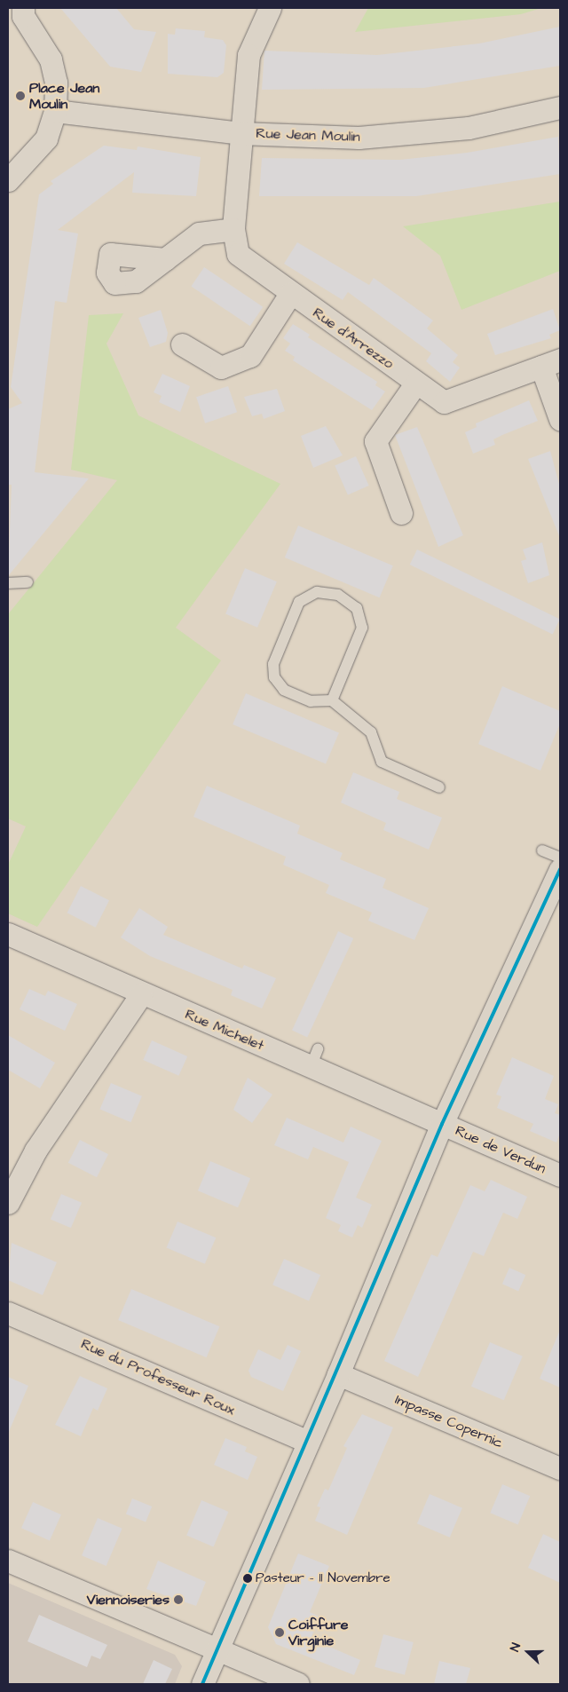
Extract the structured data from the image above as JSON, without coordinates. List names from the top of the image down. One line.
{"streets":{"street":["Rue Jean Moulin","Rue d'Arrezzo","Rue Michelet","Rue de Verdun","Rue du Professeur Roux","Impasse Copernic"]},"crossings":[["Rue Jean Moulin","Rue d'Arrezzo"],["Rue Michelet","Rue de Verdun"]],"places":["Place Jean Moulin","Pasteur - 11 Novembre","Viennoiseries","Coiffure Virginie"],"north":"left"}
